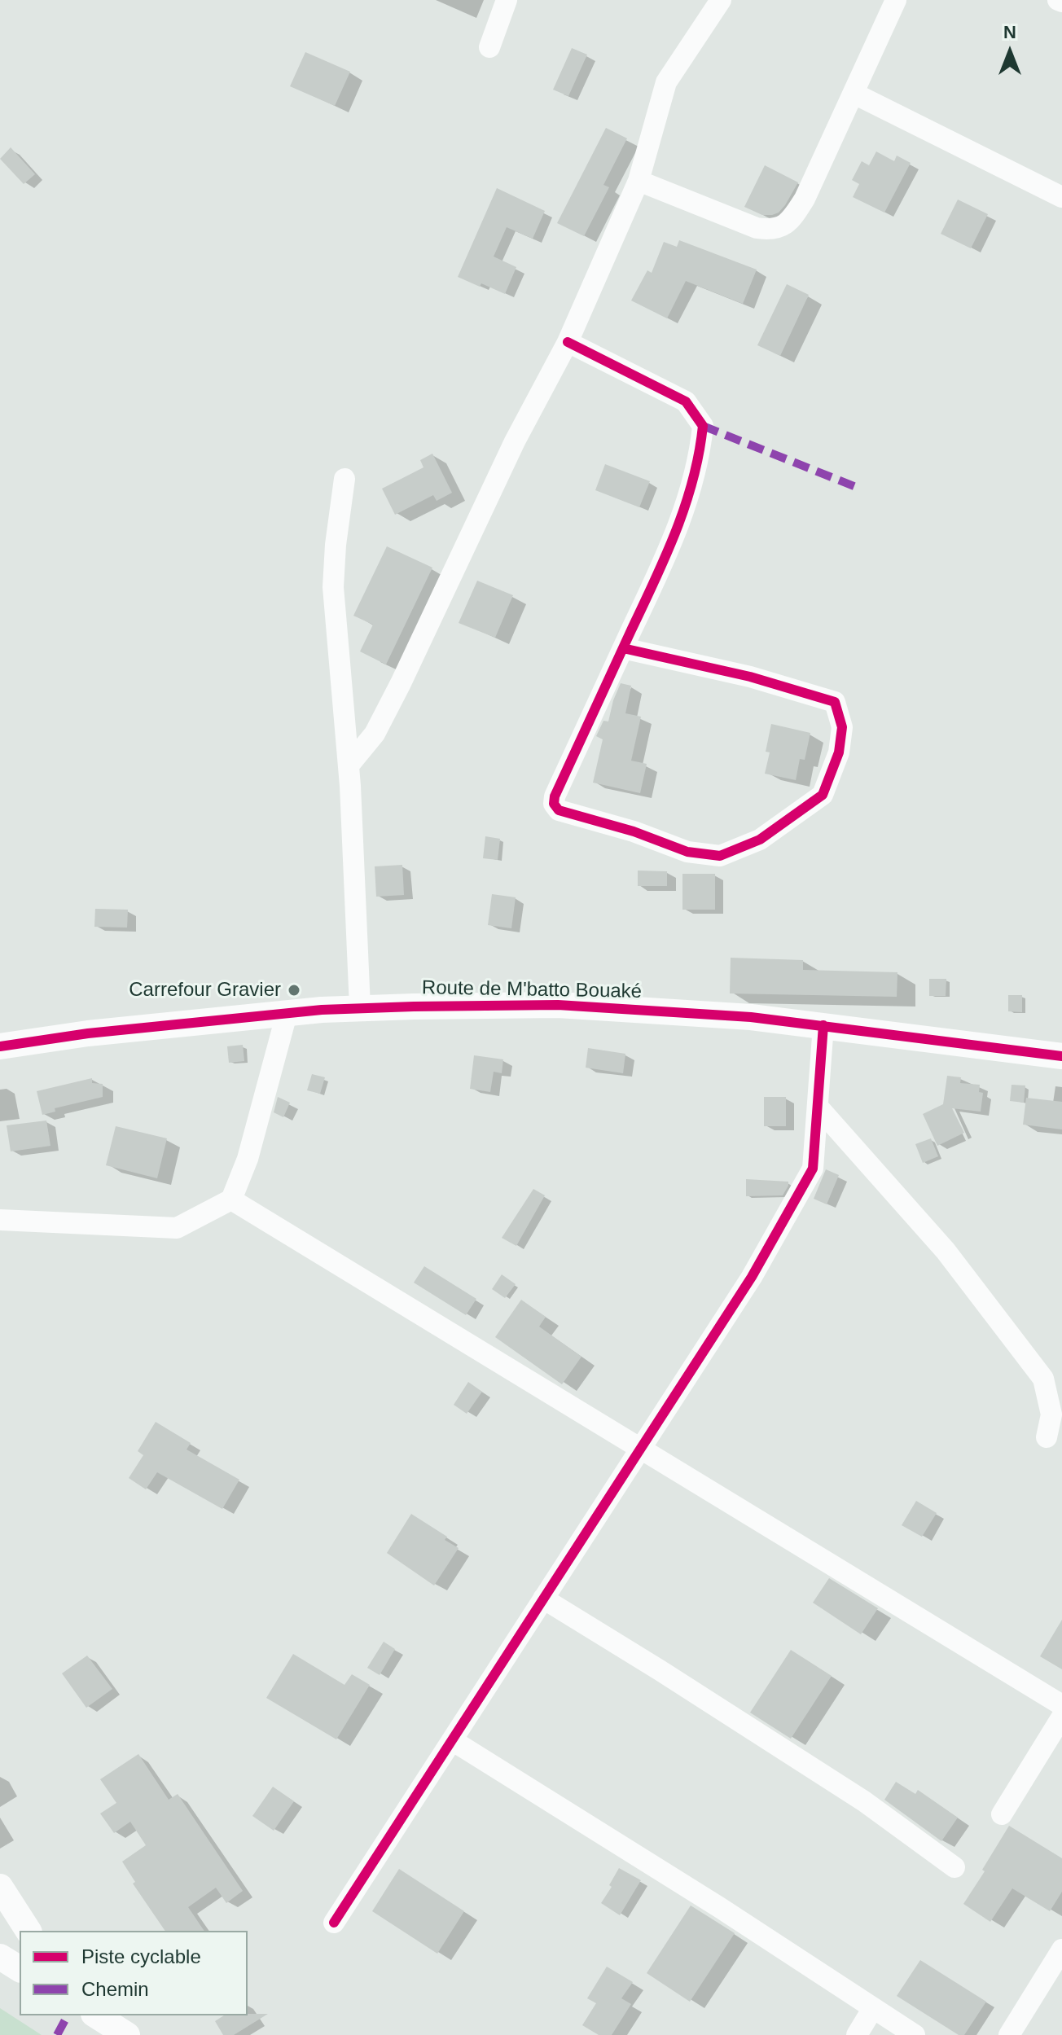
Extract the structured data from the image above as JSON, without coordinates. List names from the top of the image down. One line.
{"streets":{"street":["Route de M'batto Bouaké"]},"places":["Carrefour Gravier"],"legend":["Piste cyclable","Chemin"],"north":"top"}
